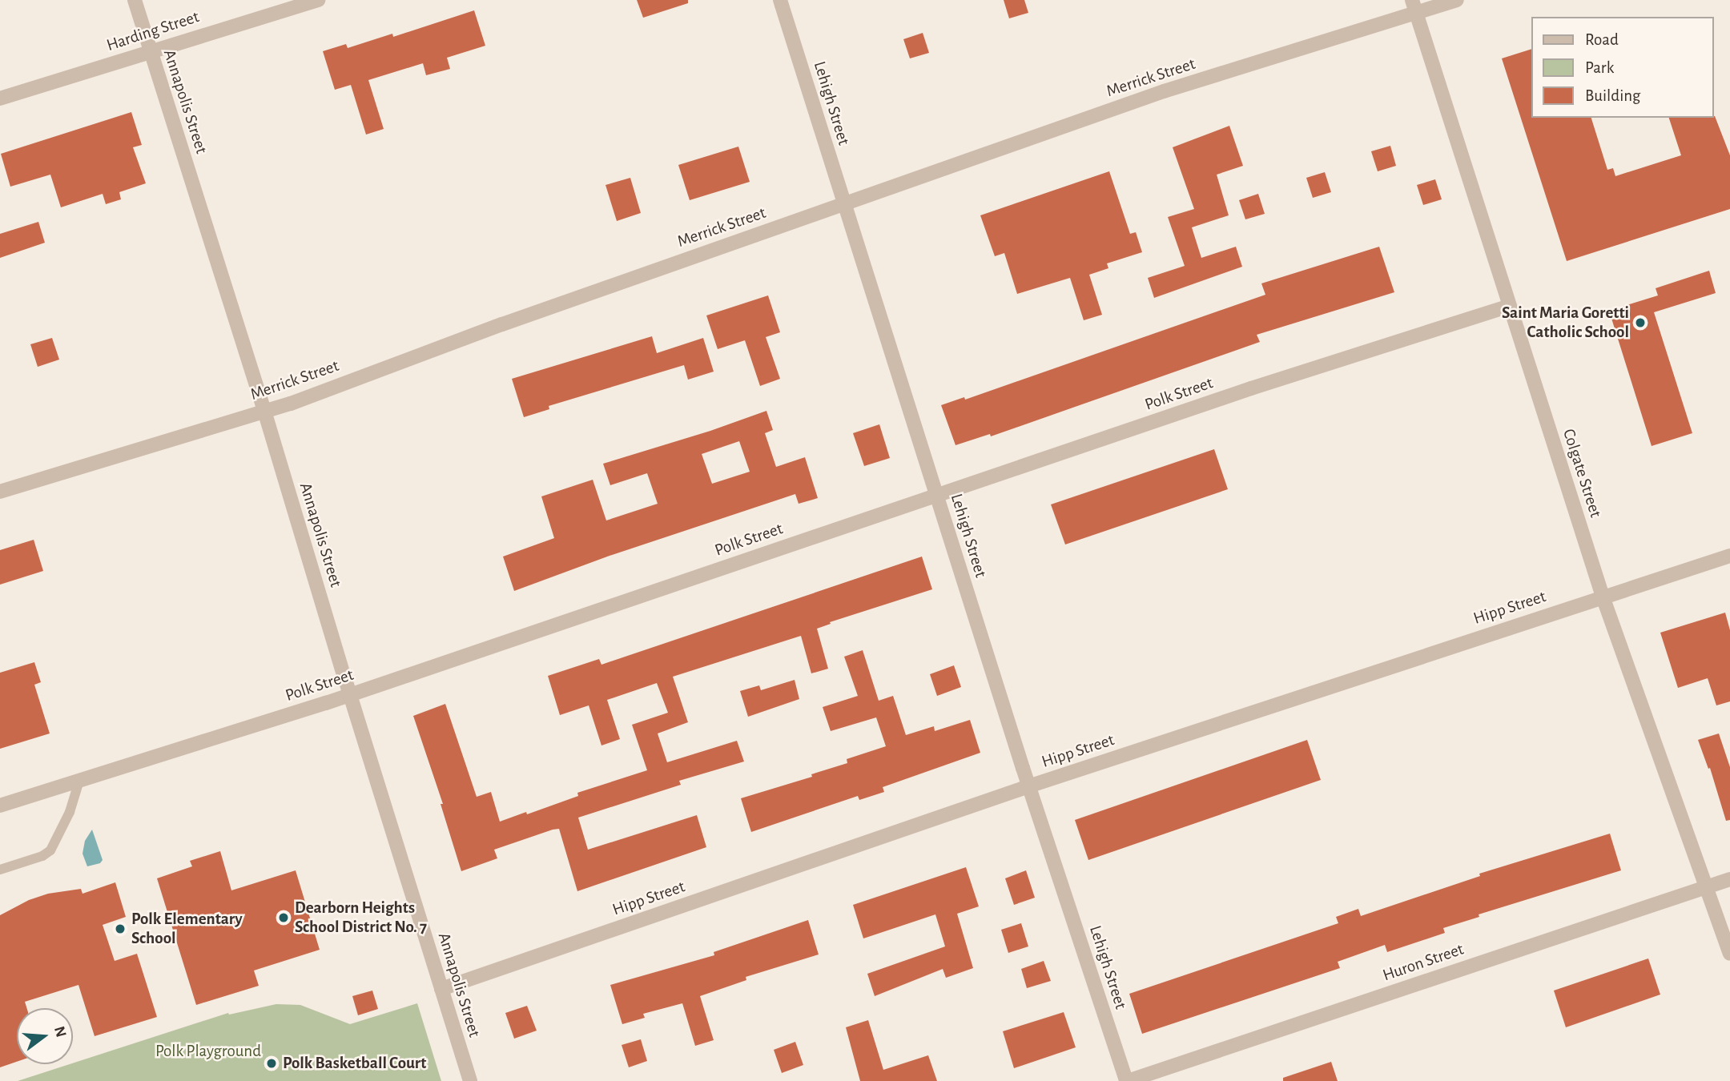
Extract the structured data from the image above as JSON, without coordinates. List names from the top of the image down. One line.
{"streets":{"street":["Harding Street","Merrick Street","Annapolis Street","Lehigh Street","Polk Street","Colgate Street","Hipp Street","Huron Street"]},"crossings":[["Harding Street","Annapolis Street"],["Merrick Street","Annapolis Street"],["Merrick Street","Lehigh Street"],["Merrick Street","Colgate Street"],["Annapolis Street","Polk Street"],["Annapolis Street","Hipp Street"],["Lehigh Street","Polk Street"],["Lehigh Street","Hipp Street"],["Lehigh Street","Huron Street"],["Polk Street","Colgate Street"],["Colgate Street","Hipp Street"],["Colgate Street","Huron Street"]],"parks":["Polk Playground"],"places":["Saint Maria Goretti Catholic School","Dearborn Heights School District No. 7","Polk Elementary School","Polk Basketball Court"],"legend":["Road","Park","Building"],"north":"right"}
